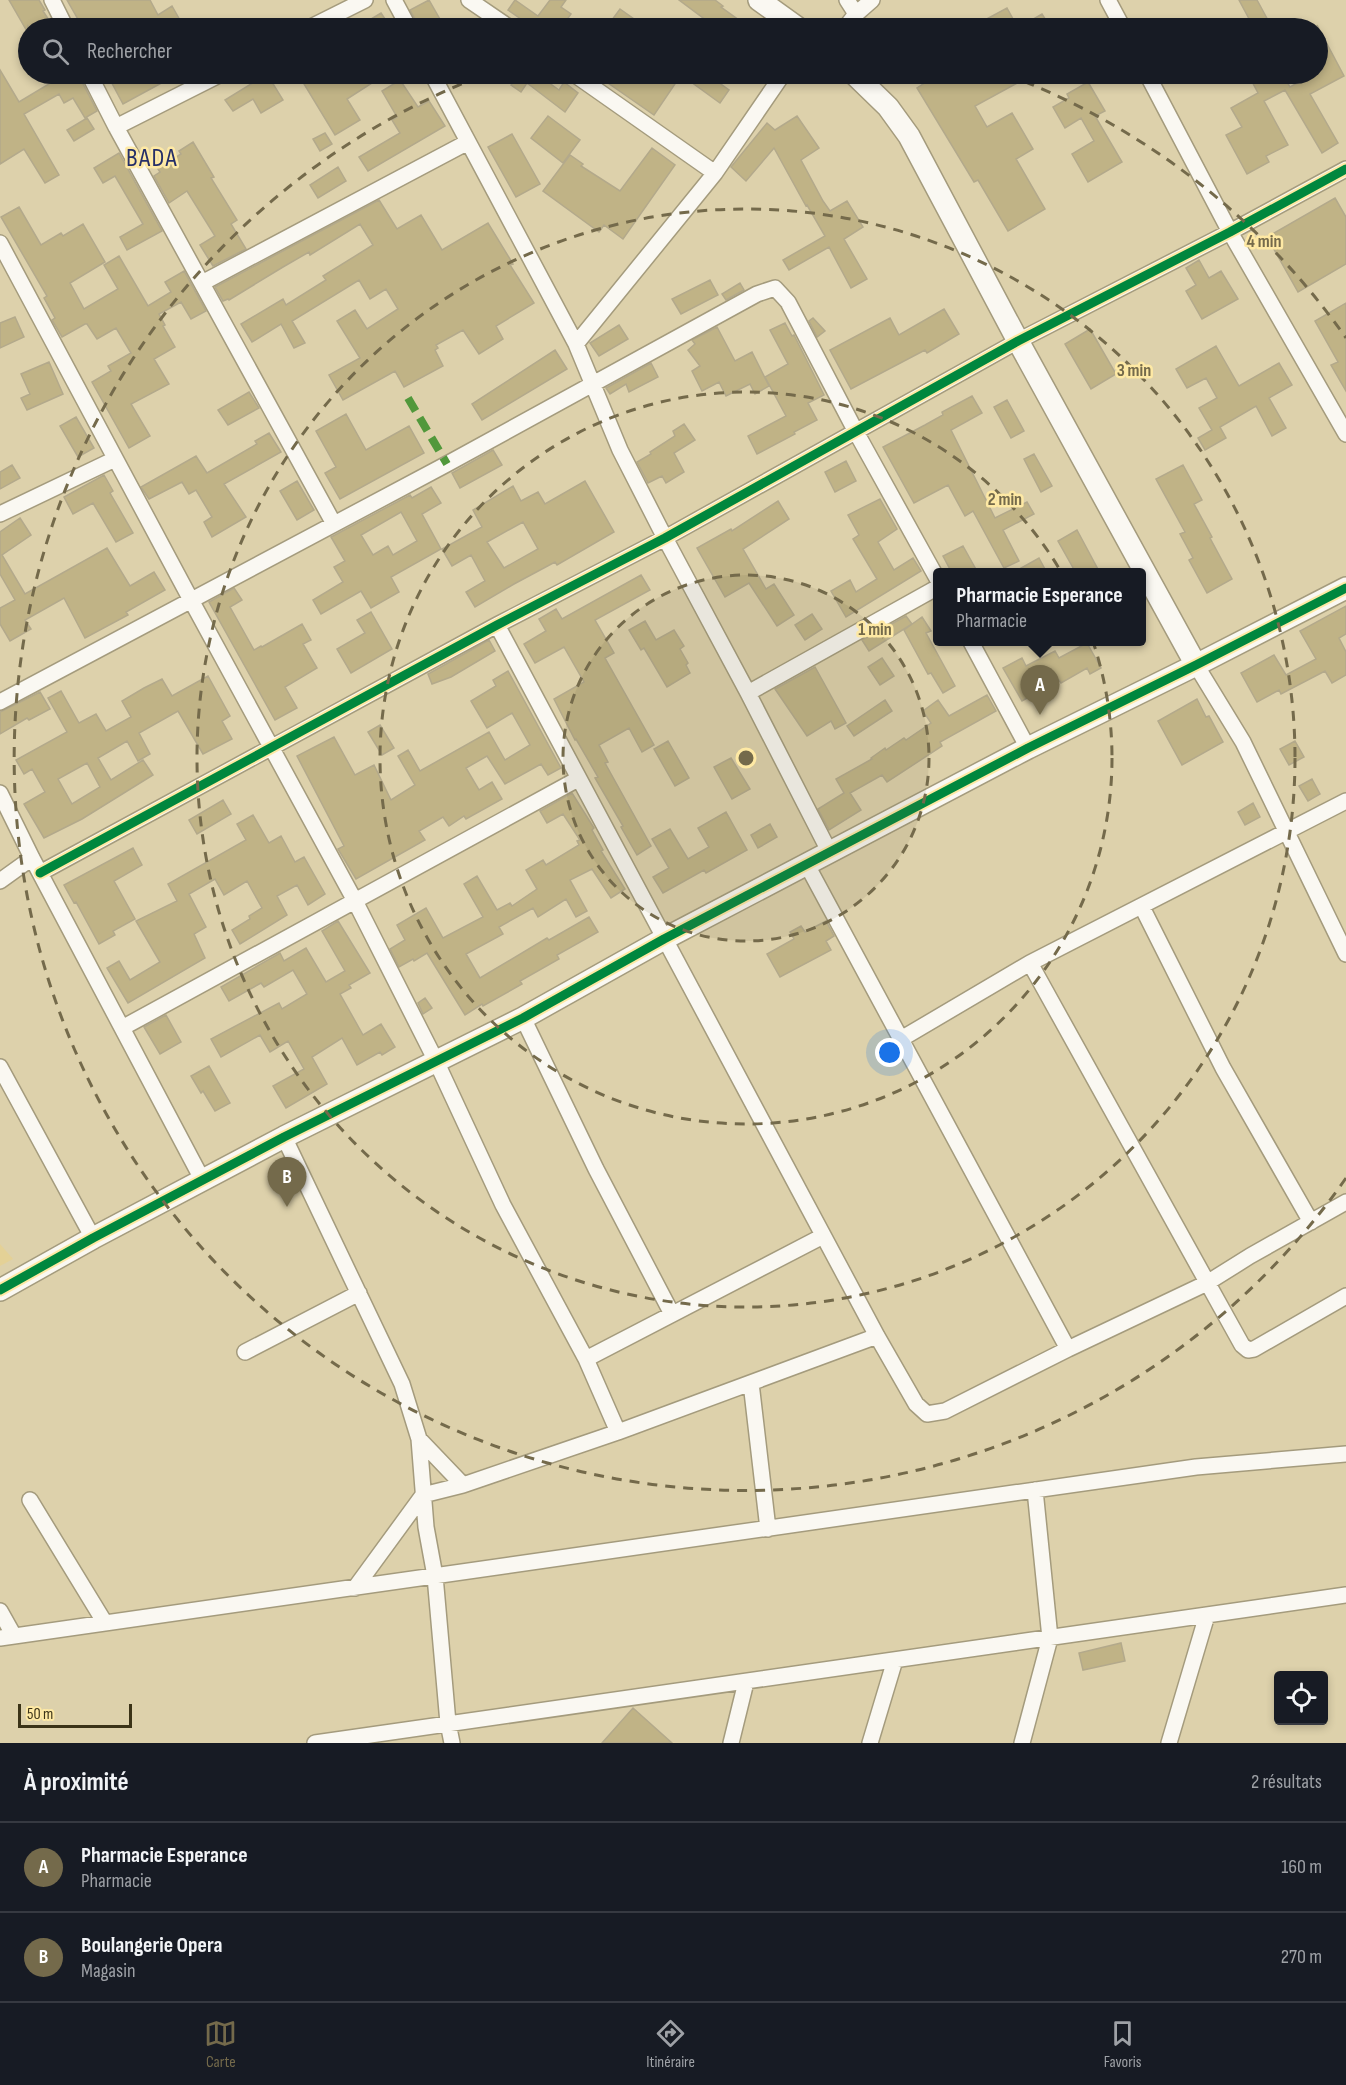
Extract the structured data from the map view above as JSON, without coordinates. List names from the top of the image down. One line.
{"districts":["BADA"],"scale_bar":"50 m","page":{"search":"Rechercher","popup":["Pharmacie Esperance","Pharmacie"],"pins":["A","B"],"scale":"50 m","heading":["À proximité","2 résultats"],"list":[{"mark":"A","name":"Pharmacie Esperance","note":"Pharmacie","value":"160 m"},{"mark":"B","name":"Boulangerie Opera","note":"Magasin","value":"270 m"}],"nav":["Carte","Itinéraire","Favoris"]},"rings":["4 min","3 min","2 min","1 min"]}
